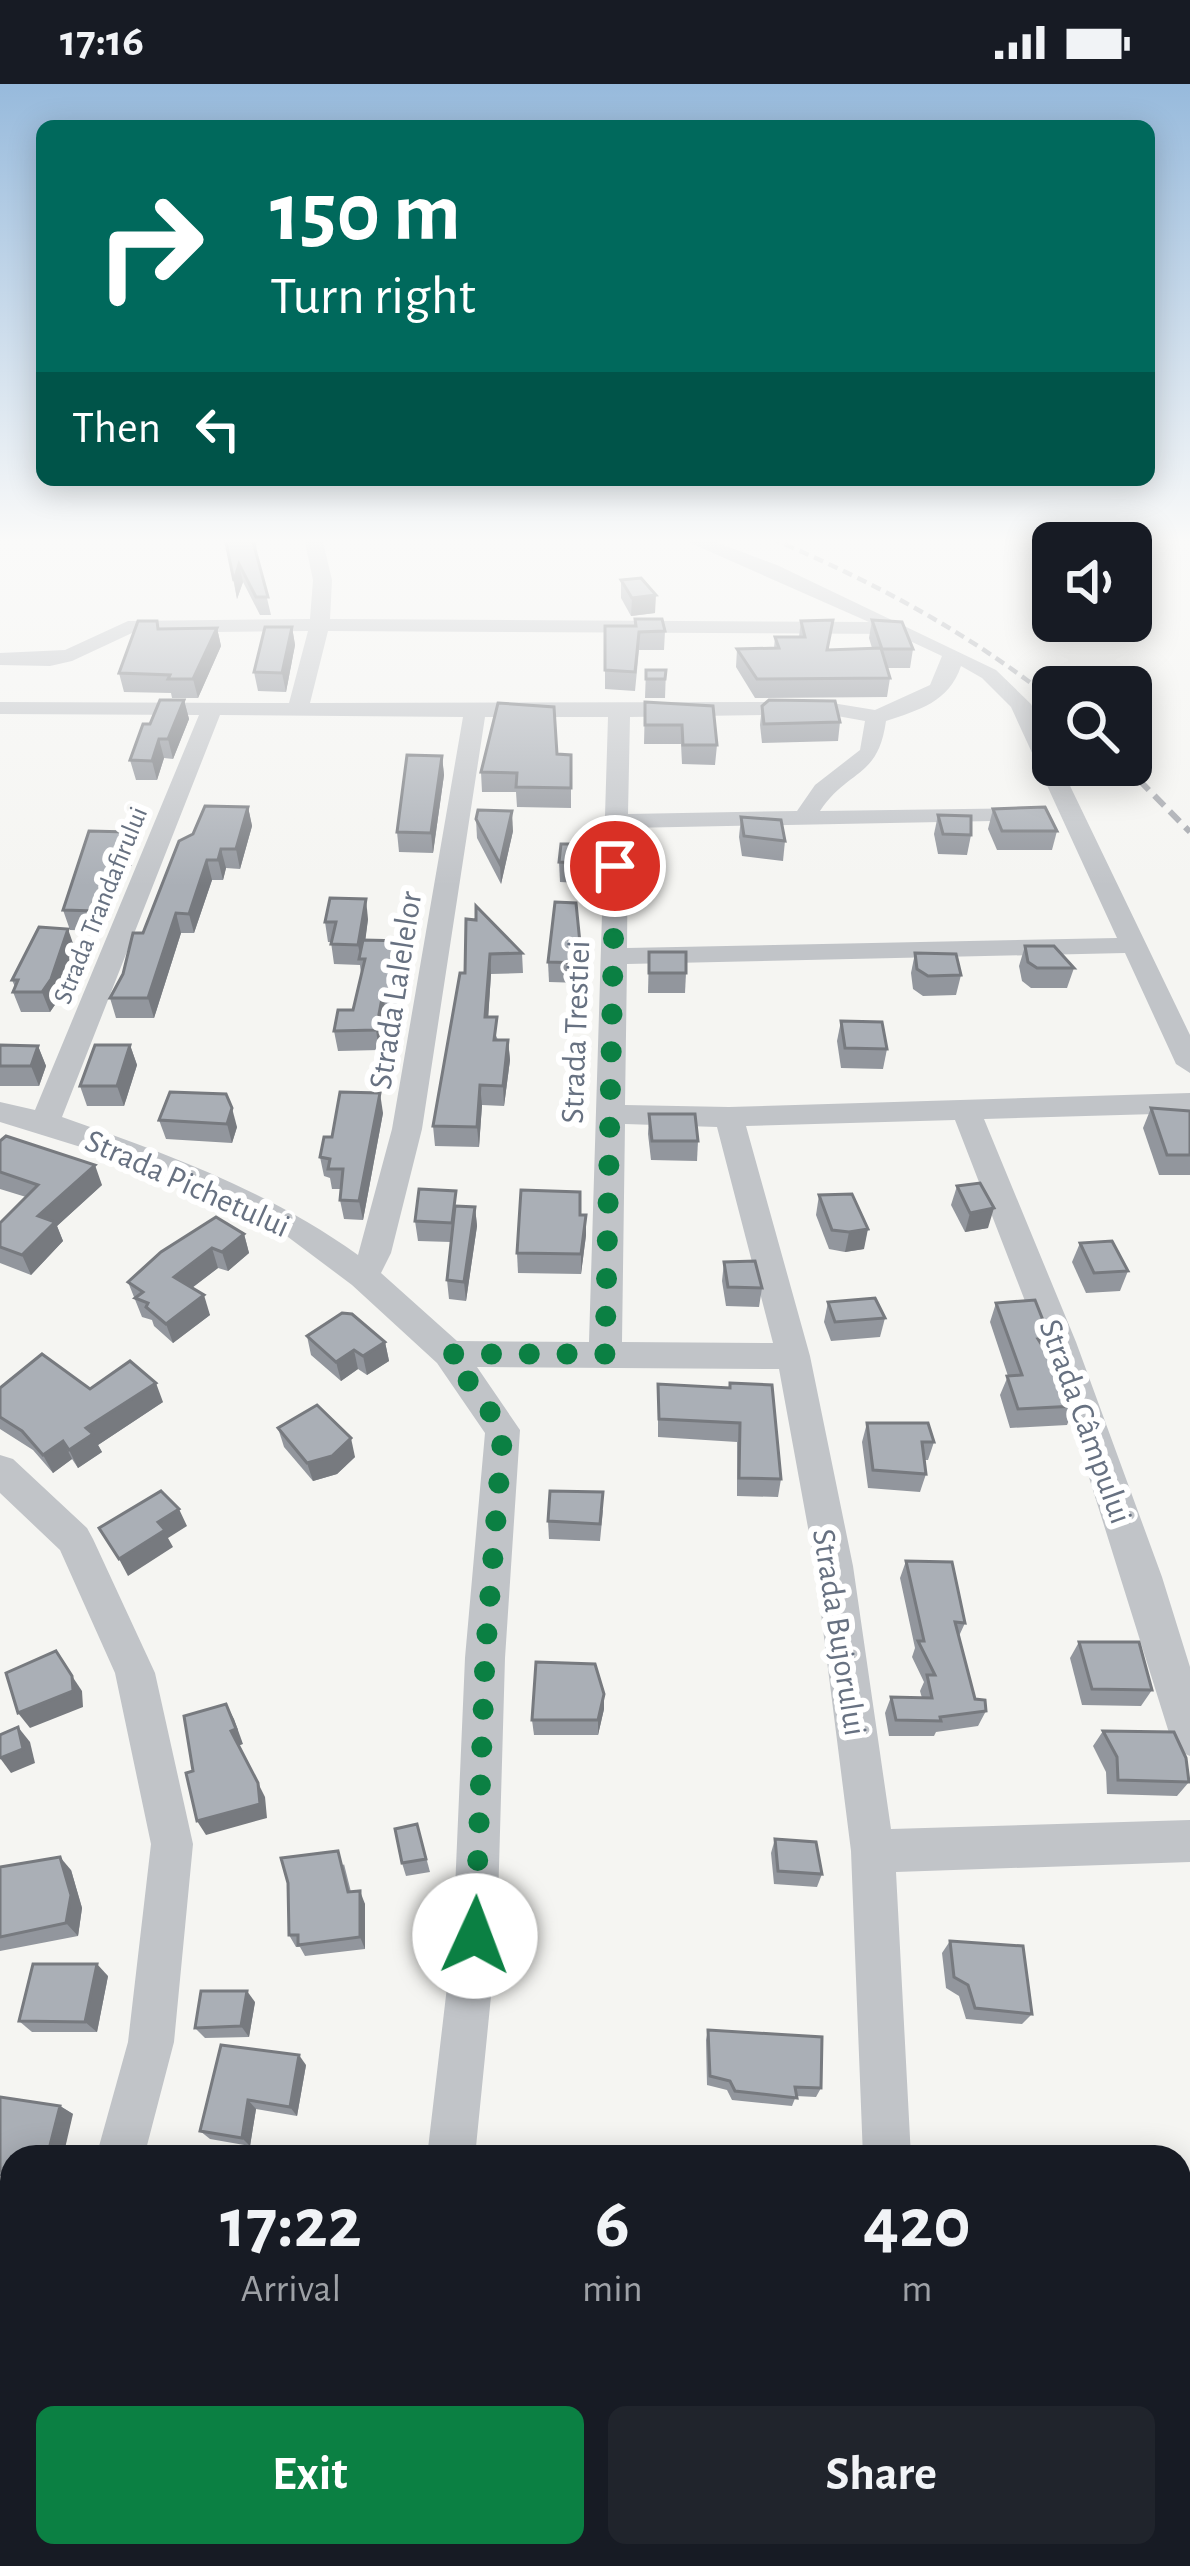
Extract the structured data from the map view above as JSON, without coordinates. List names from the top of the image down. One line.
{"streets":{"street":["Strada Trandafirului","Strada Lalelelor","Strada Trestiei","Strada Pichetului","Strada Câmpului","Strada Bujorului"]},"crossings":[["Strada Trandafirului","Strada Pichetului"],["Strada Lalelelor","Strada Pichetului"]],"page":{"status":"17:16","turn":["150 m","Turn right"],"then":"Then","eta":["17:22","Arrival","6","min","420","m"],"buttons":["Exit","Share"]}}
